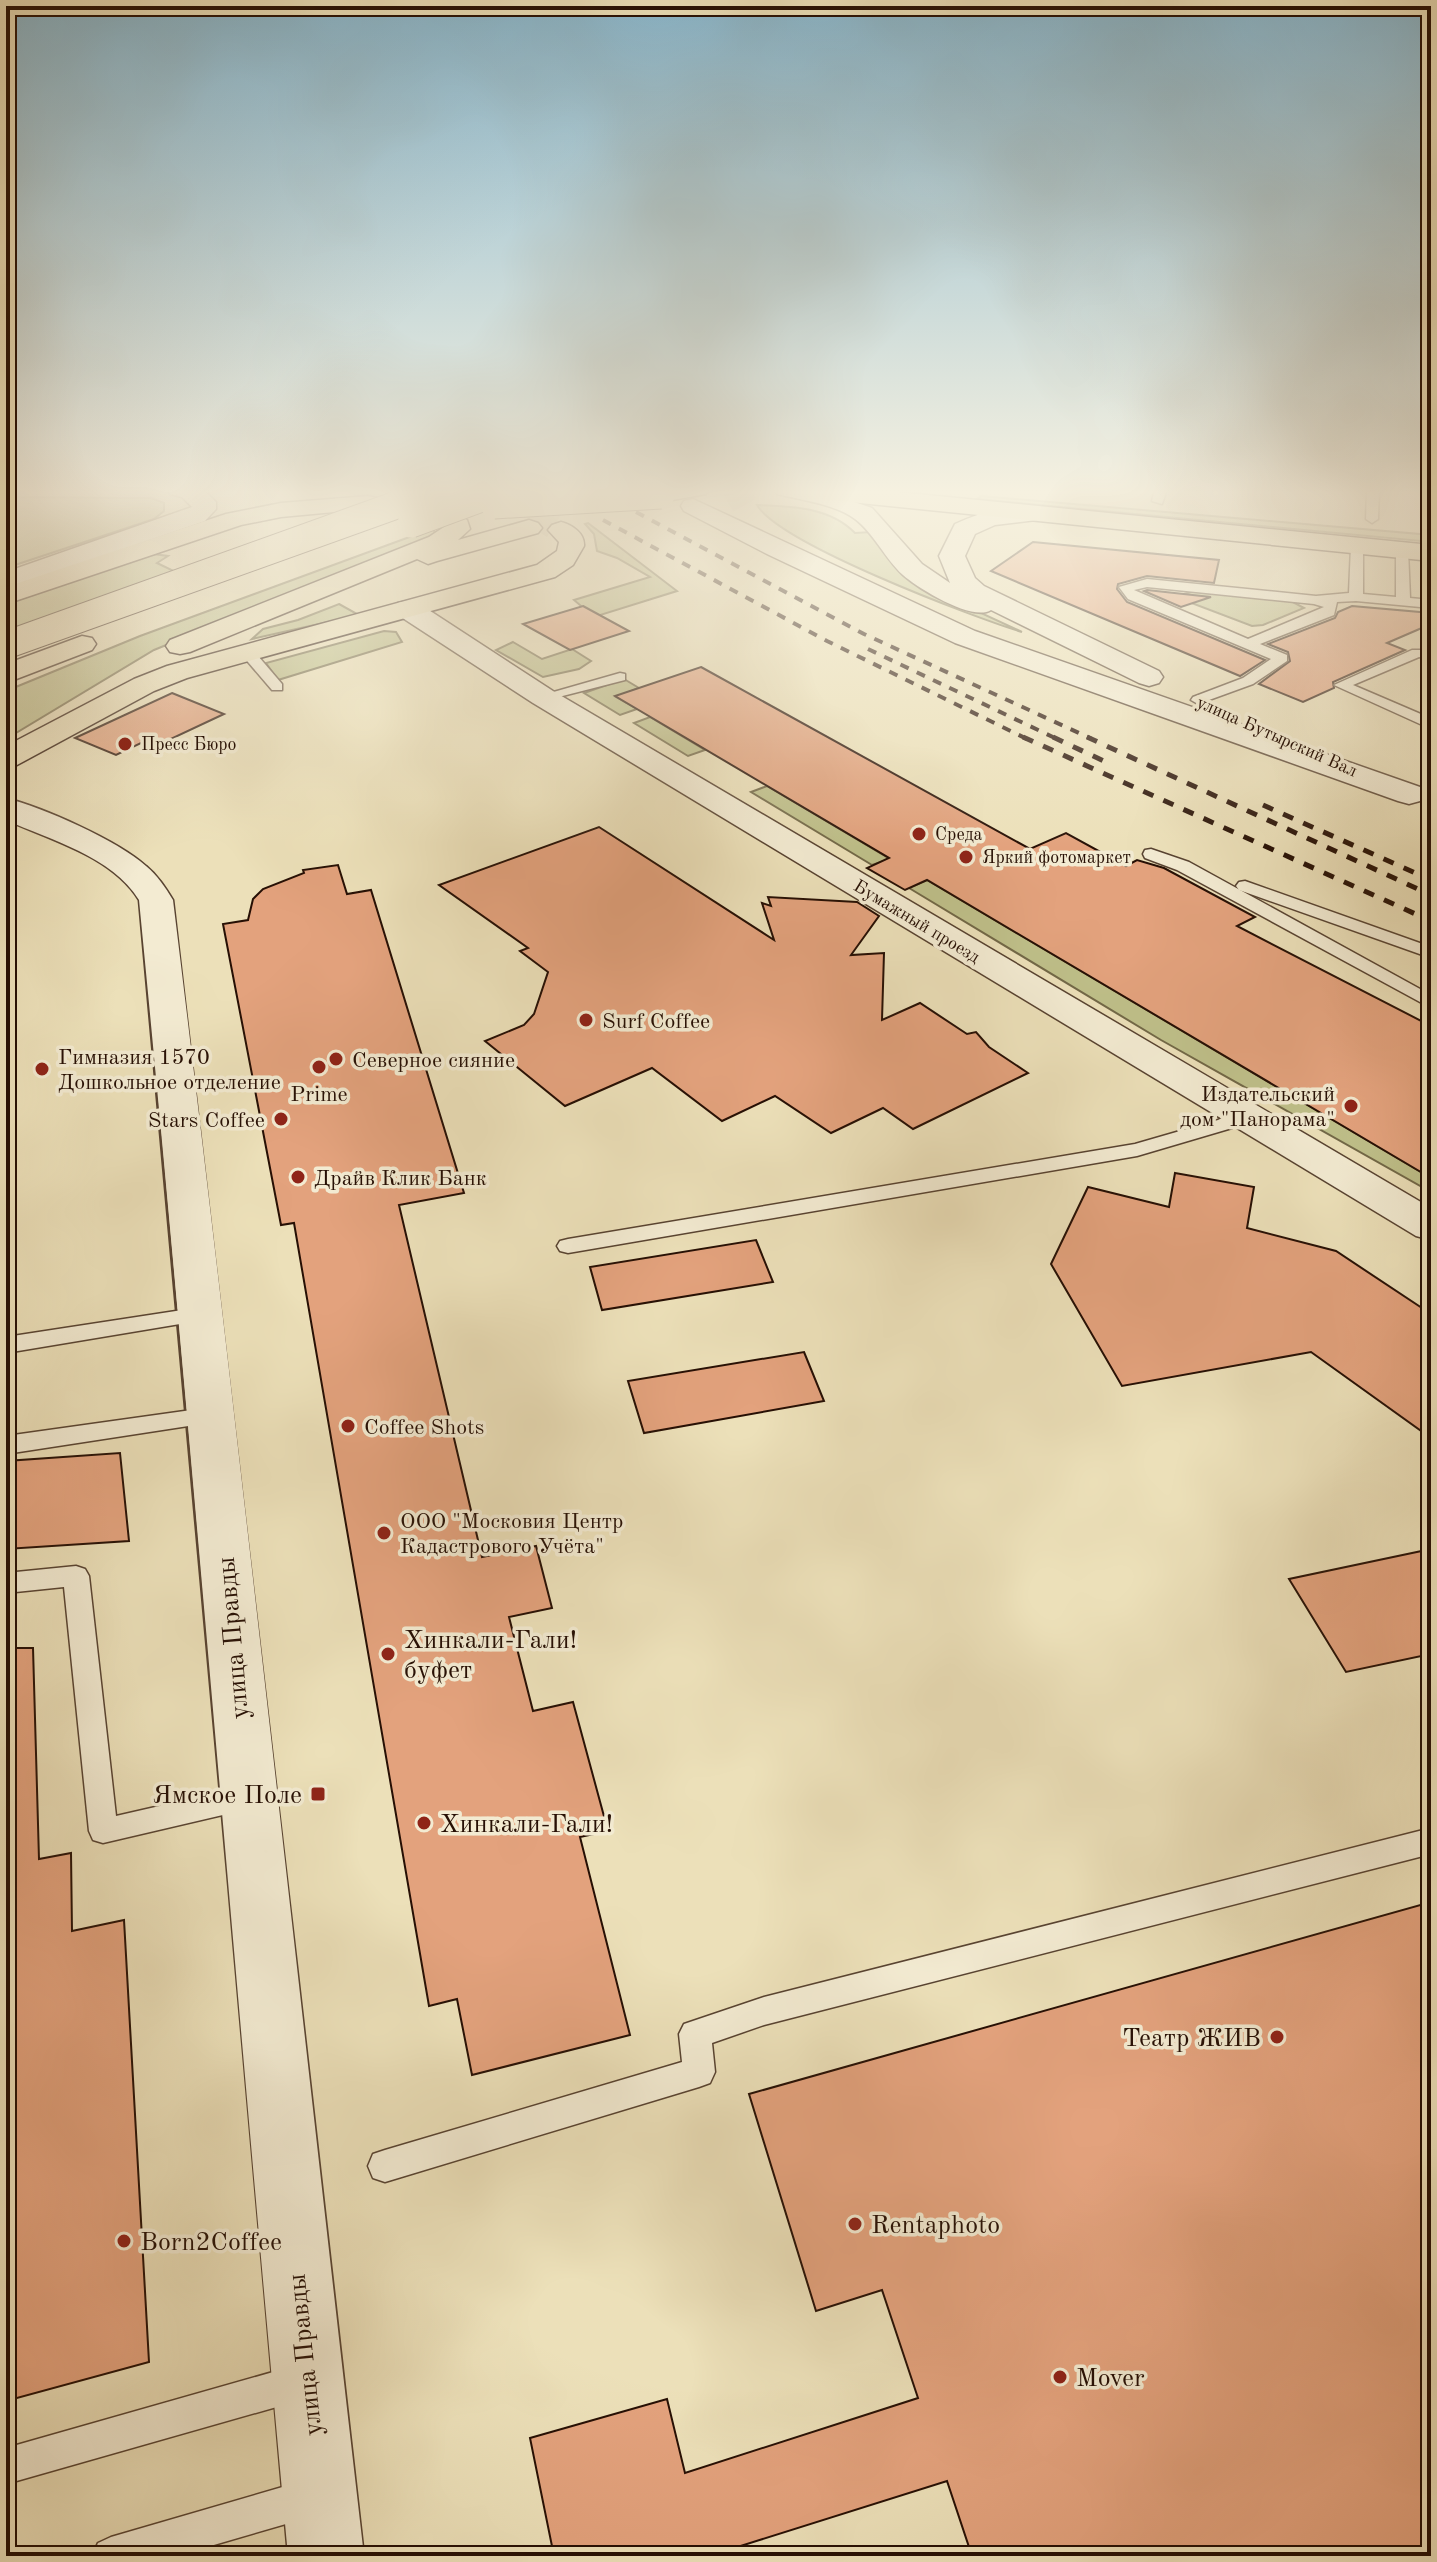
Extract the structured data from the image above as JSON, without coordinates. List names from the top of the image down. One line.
{"streets":{"street":["улица Бутырский Вал","Бумажный проезд","улица Правды"]},"places":{"other":["Пресс Бюро","Среда","Яркий фотомаркет","Surf Coffee","Северное сияние","Prime","Гимназия 1570 Дошкольное отделение","Издательский дом \"Панорама\"","Stars Coffee","Драйв Клик Банк","Coffee Shots","ООО \"Московия Центр Кадастрового Учёта\"","Хинкали-Гали! буфет","Хинкали-Гали!","Театр ЖИВ","Rentaphoto","Born2Coffee","Mover"],"transit":["Ямское Поле"]}}
